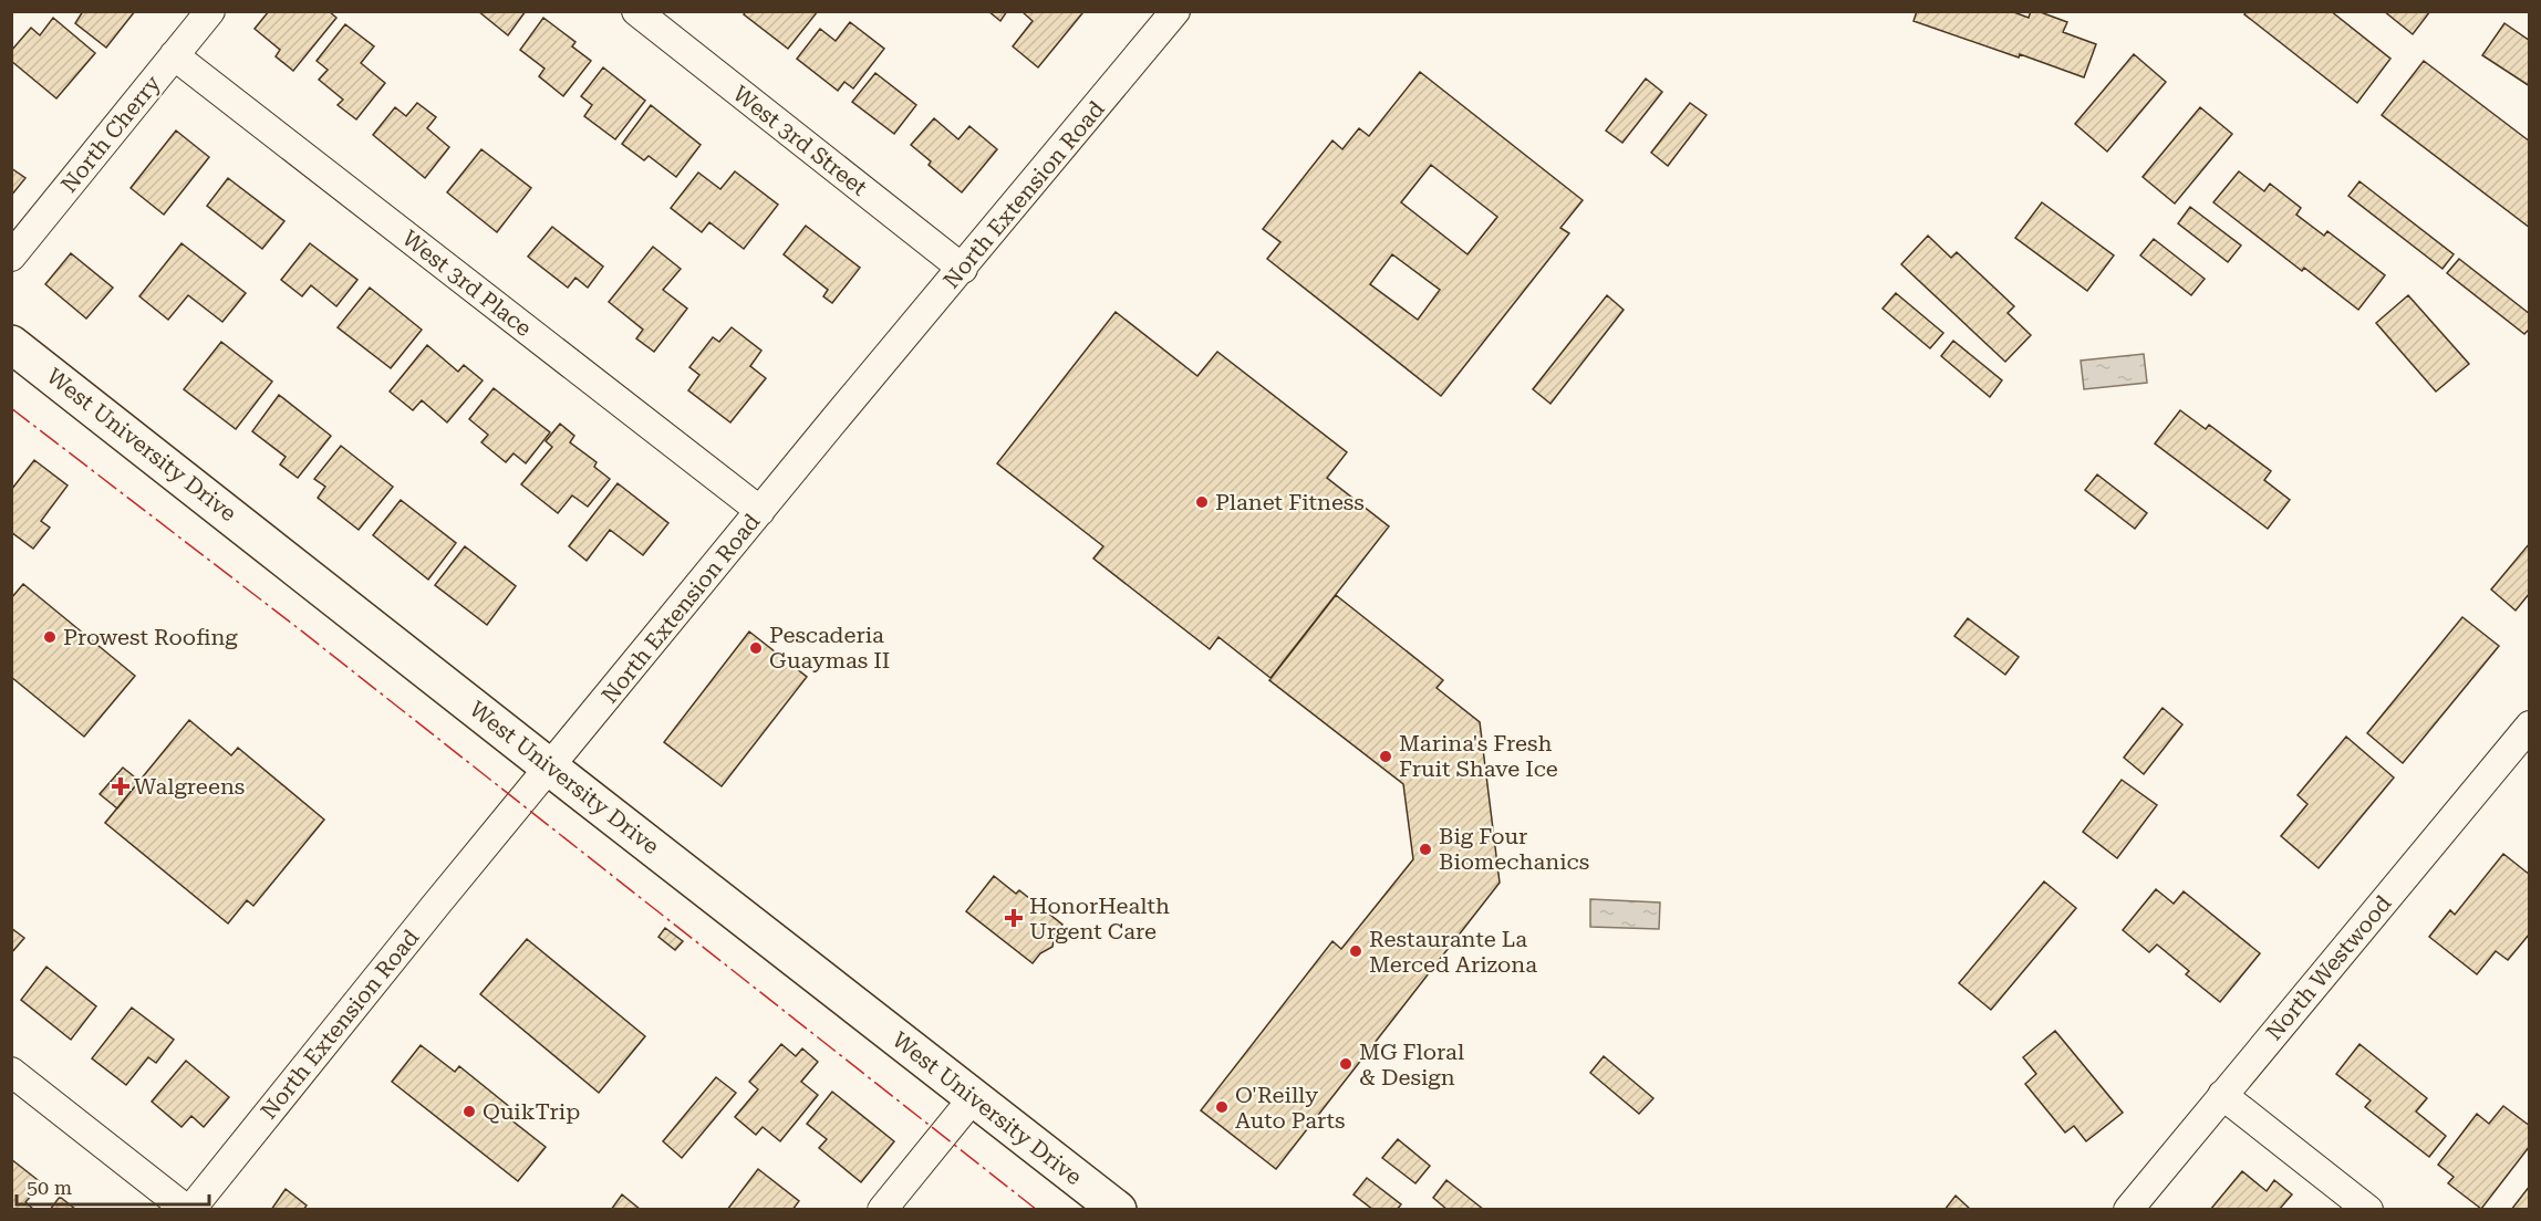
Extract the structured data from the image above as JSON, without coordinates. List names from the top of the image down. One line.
{"streets":{"main road":["West University Drive"],"street":["North Cherry","West 3rd Street","North Extension Road","West 3rd Place","North Westwood"]},"crossings":[["North Cherry","West 3rd Place"],["West 3rd Street","North Extension Road"],["North Extension Road","West 3rd Place"],["North Extension Road","West University Drive"]],"places":{"other":["Planet Fitness","Prowest Roofing","Pescaderia Guaymas II","Marina's Fresh Fruit Shave Ice","Big Four Biomechanics","Restaurante La Merced Arizona","MG Floral & Design","O'Reilly Auto Parts","QuikTrip"],"health":["Walgreens","HonorHealth Urgent Care"]},"scale_bar":"50 m"}
